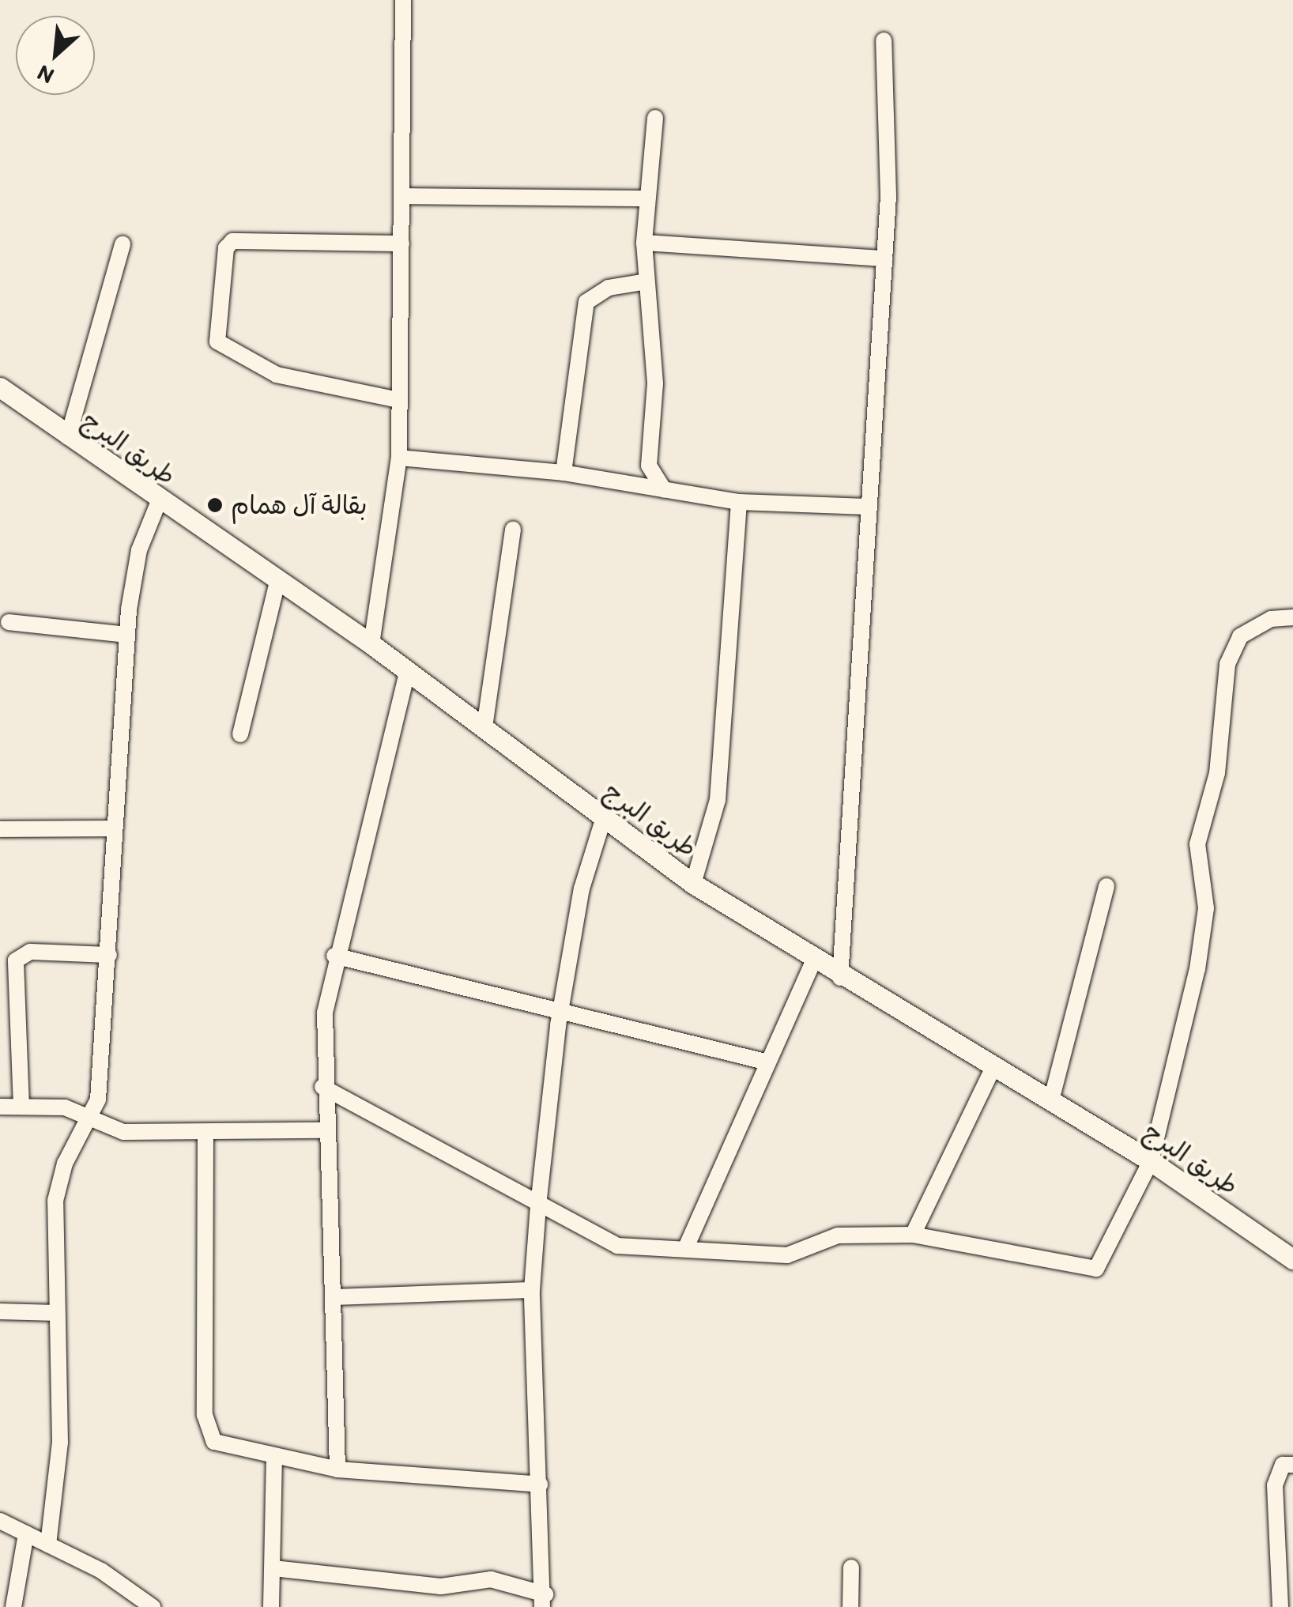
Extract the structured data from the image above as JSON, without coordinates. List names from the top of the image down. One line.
{"streets":{"street":["طريق البرج"]},"places":["بقالة آل همام"],"north":"bottom left"}
